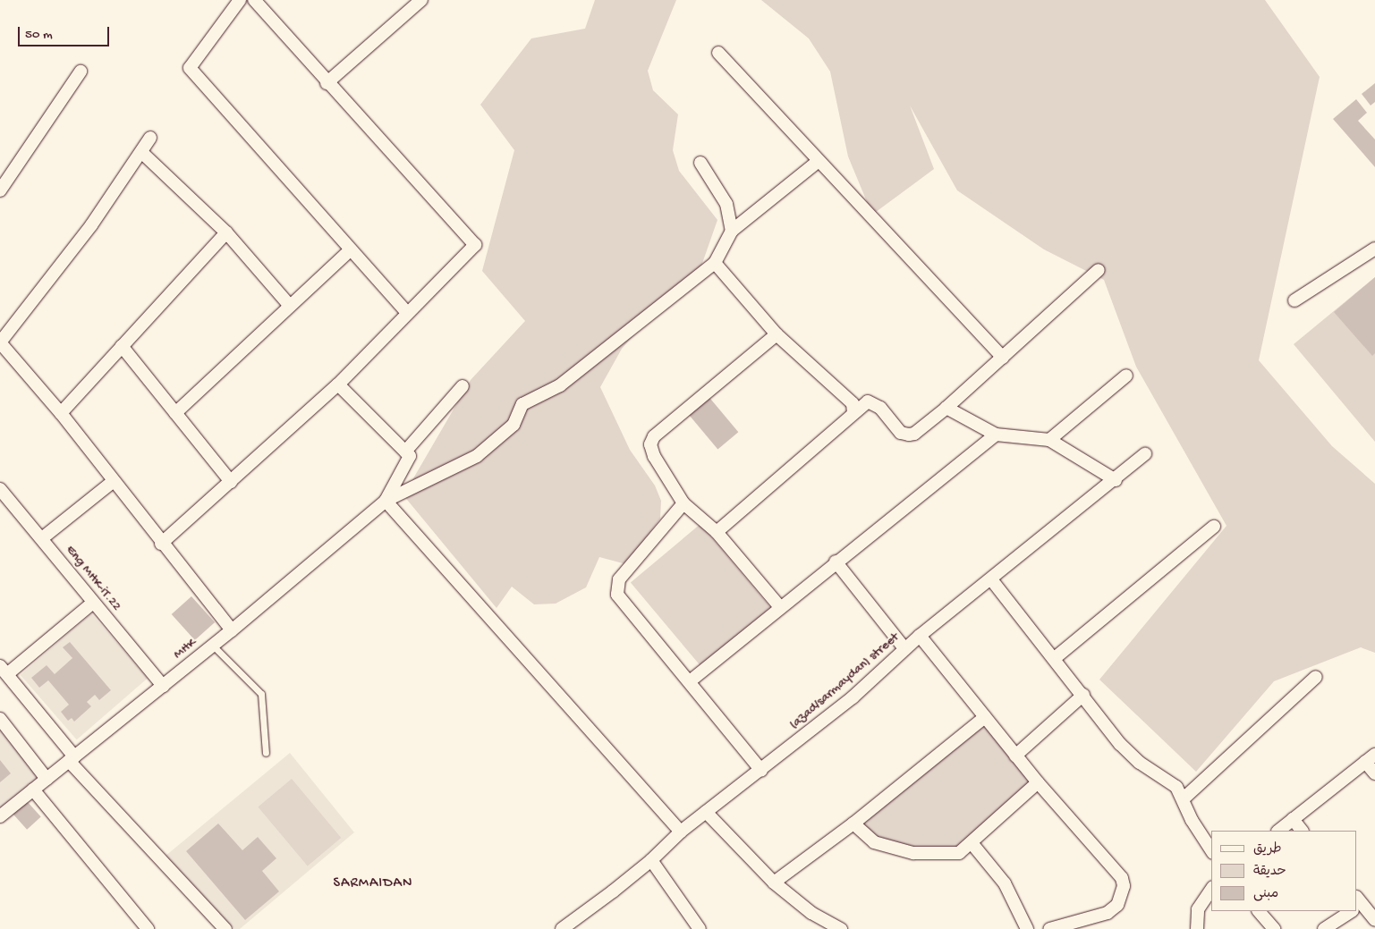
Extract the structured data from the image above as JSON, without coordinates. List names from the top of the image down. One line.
{"streets":{"street":["Eng MHK-iT.22","MHK","(azad/sarmaydan) street"]},"crossings":[["Eng MHK-iT.22","MHK"]],"districts":["SARMAIDAN"],"legend":["طريق","حديقة","مبنى"],"scale_bar":"50 m"}
